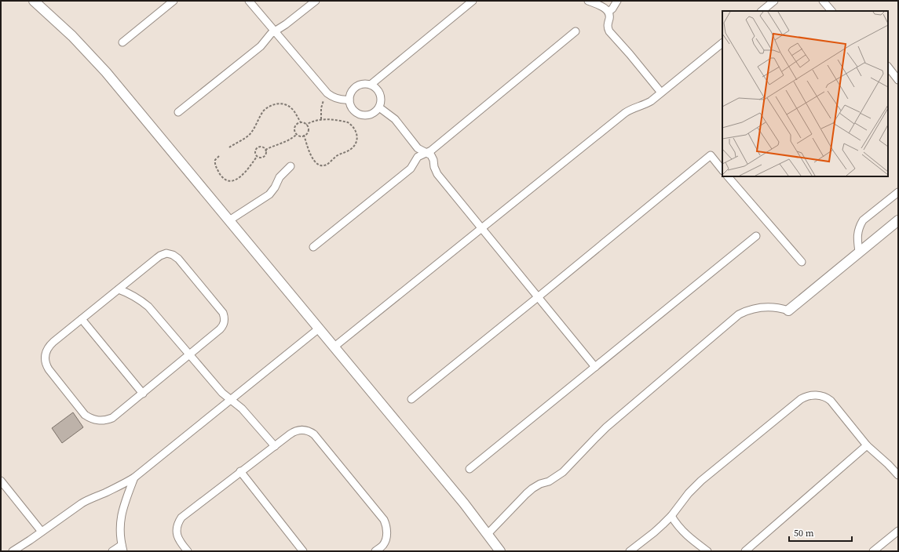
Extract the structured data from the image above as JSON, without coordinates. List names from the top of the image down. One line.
{"scale_bar":"50 m"}
